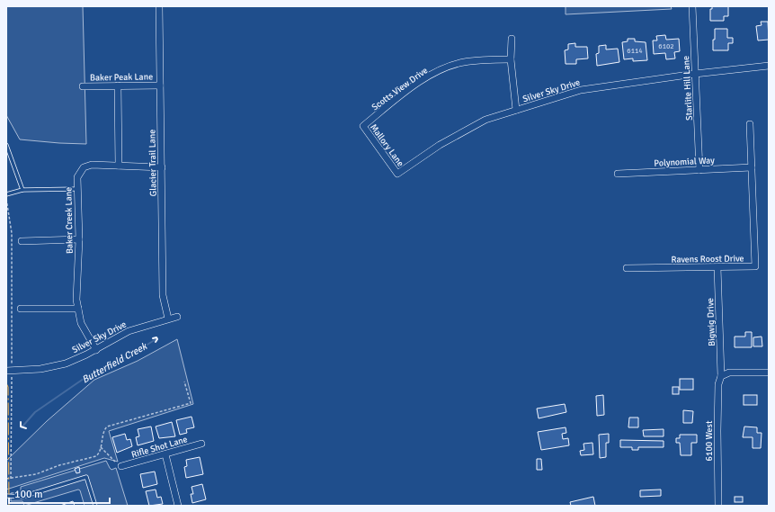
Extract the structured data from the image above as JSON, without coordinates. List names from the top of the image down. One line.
{"streets":{"street":["Baker Peak Lane","Scotts View Drive","Starlite Hill Lane","Silver Sky Drive","Mallory Lane","Polynomial Way","Glacier Trail Lane","Baker Creek Lane","Ravens Roost Drive","Bigwig Drive","6100 West","Rifle Shot Lane"]},"crossings":[["Baker Peak Lane","Glacier Trail Lane"],["Scotts View Drive","Mallory Lane"],["Starlite Hill Lane","Silver Sky Drive"],["Starlite Hill Lane","Polynomial Way"],["Silver Sky Drive","Mallory Lane"],["Silver Sky Drive","Glacier Trail Lane"],["Silver Sky Drive","Baker Creek Lane"],["Polynomial Way","Ravens Roost Drive"],["Glacier Trail Lane","Baker Creek Lane"],["Ravens Roost Drive","Bigwig Drive"],["Bigwig Drive","6100 West"]],"water":["Butterfield Creek"],"house_numbers":["6102","6114"],"scale_bar":"100 m"}
